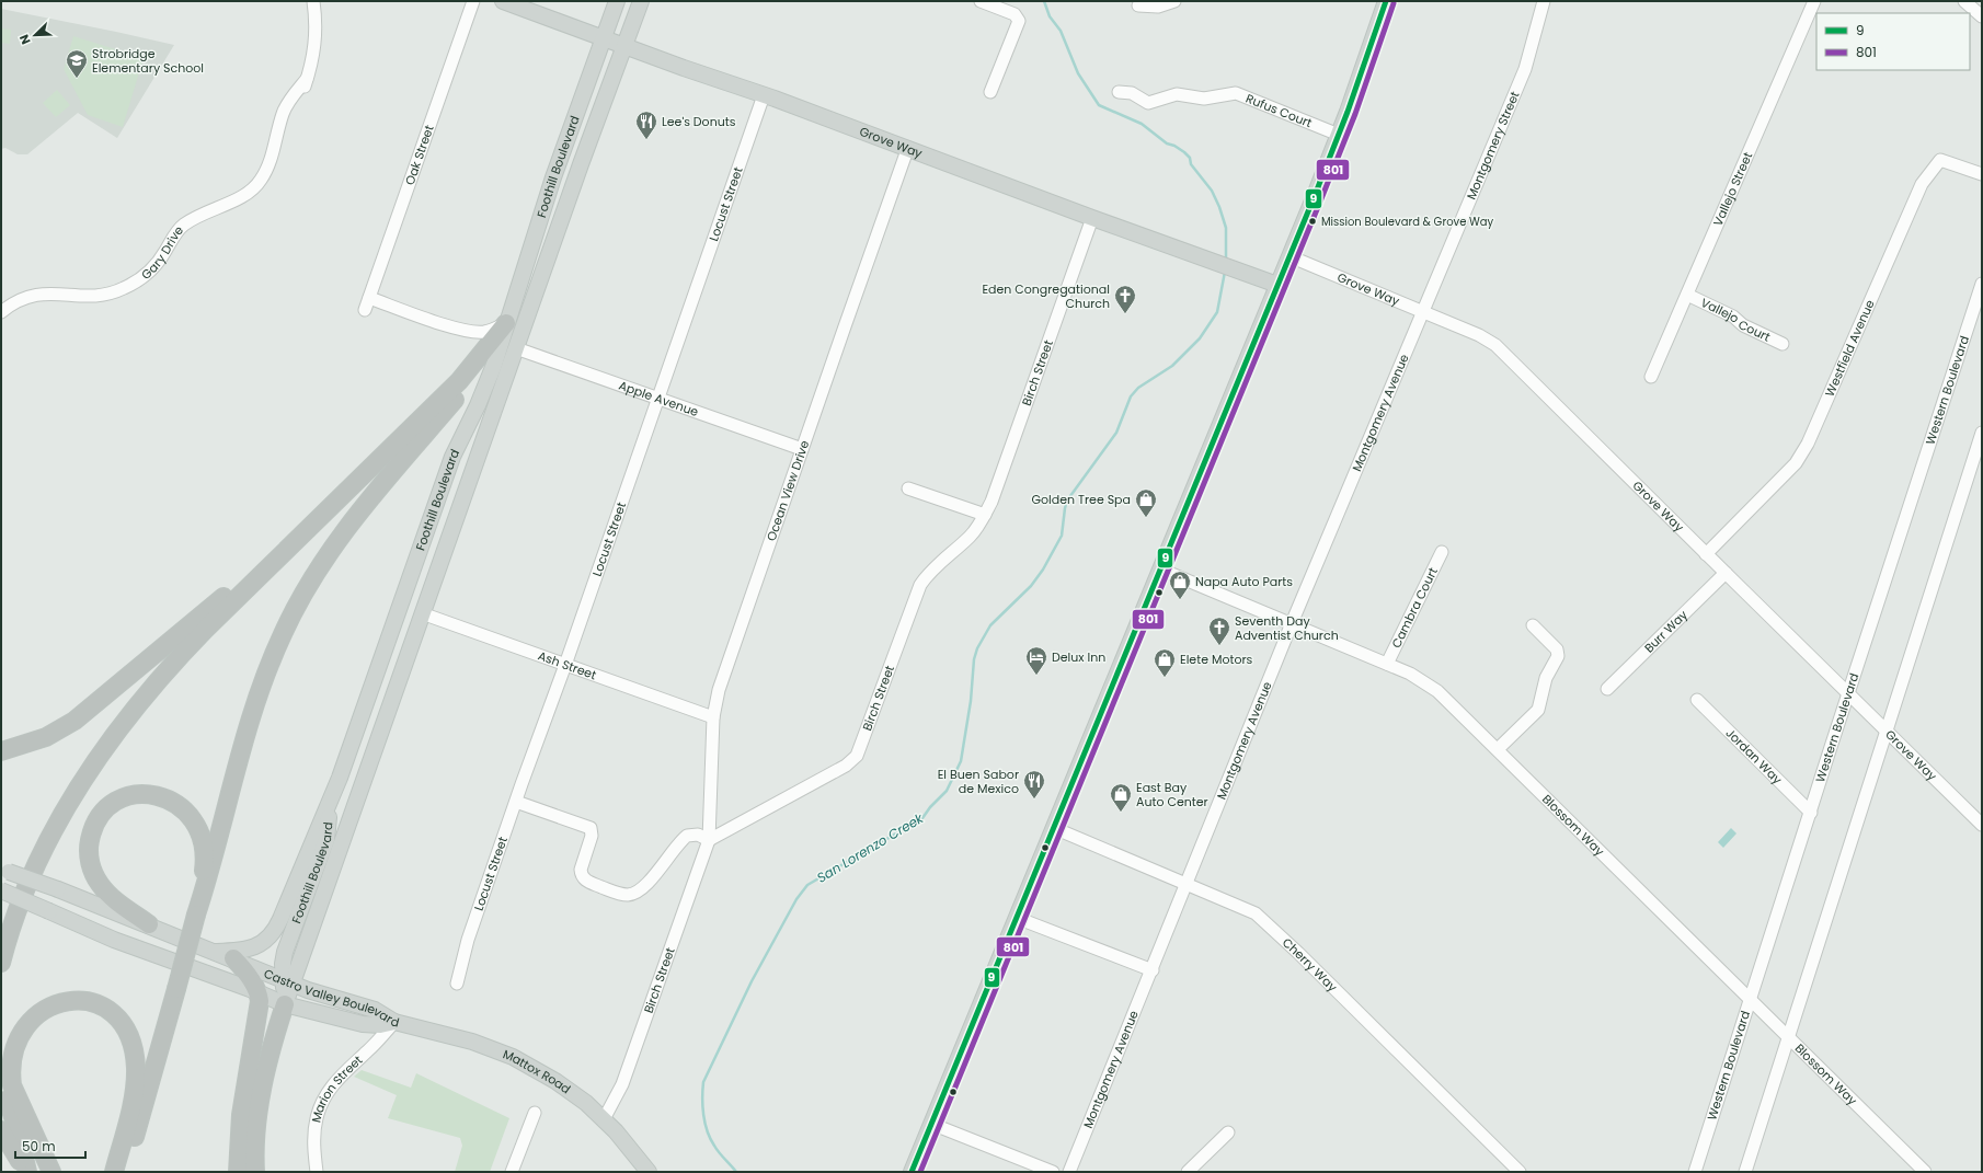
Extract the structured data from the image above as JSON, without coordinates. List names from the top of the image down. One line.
{"streets":{"main road":["Grove Way","Foothill Boulevard","Castro Valley Boulevard","Mattox Road"],"street":["Rufus Court","Montgomery Street","Oak Street","Vallejo Street","Locust Street","Gary Drive","Vallejo Court","Westfield Avenue","Birch Street","Western Boulevard","Apple Avenue","Montgomery Avenue","Ocean View Drive","Cambra Court","Burr Way","Ash Street","Jordan Way","Blossom Way","Cherry Way","Marion Street"]},"crossings":[["Grove Way","Montgomery Street"],["Grove Way","Foothill Boulevard"],["Grove Way","Locust Street"],["Grove Way","Westfield Avenue"],["Grove Way","Birch Street"],["Grove Way","Western Boulevard"],["Grove Way","Montgomery Avenue"],["Grove Way","Ocean View Drive"],["Grove Way","Burr Way"],["Montgomery Street","Montgomery Avenue"],["Foothill Boulevard","Apple Avenue"],["Foothill Boulevard","Ash Street"],["Foothill Boulevard","Castro Valley Boulevard"],["Vallejo Street","Vallejo Court"],["Locust Street","Apple Avenue"],["Locust Street","Ash Street"],["Birch Street","Ocean View Drive"],["Birch Street","Mattox Road"],["Western Boulevard","Jordan Way"],["Western Boulevard","Blossom Way"],["Apple Avenue","Ocean View Drive"],["Montgomery Avenue","Blossom Way"],["Montgomery Avenue","Cherry Way"],["Ocean View Drive","Ash Street"],["Cambra Court","Blossom Way"],["Castro Valley Boulevard","Mattox Road"],["Castro Valley Boulevard","Marion Street"],["Mattox Road","Marion Street"]],"water":["San Lorenzo Creek"],"places":{"school or university":["Strobridge Elementary School"],"restaurant":["Lee's Donuts","El Buen Sabor de Mexico"],"other":["Mission Boulevard & Grove Way"],"church":["Eden Congregational Church","Seventh Day Adventist Church"],"shop":["Golden Tree Spa","Napa Auto Parts","Elete Motors","East Bay Auto Center"],"hotel":["Delux Inn"]},"lines":["transit line 9","transit line 801"],"legend":["9","801"],"scale_bar":"50 m","north":"bottom left"}
